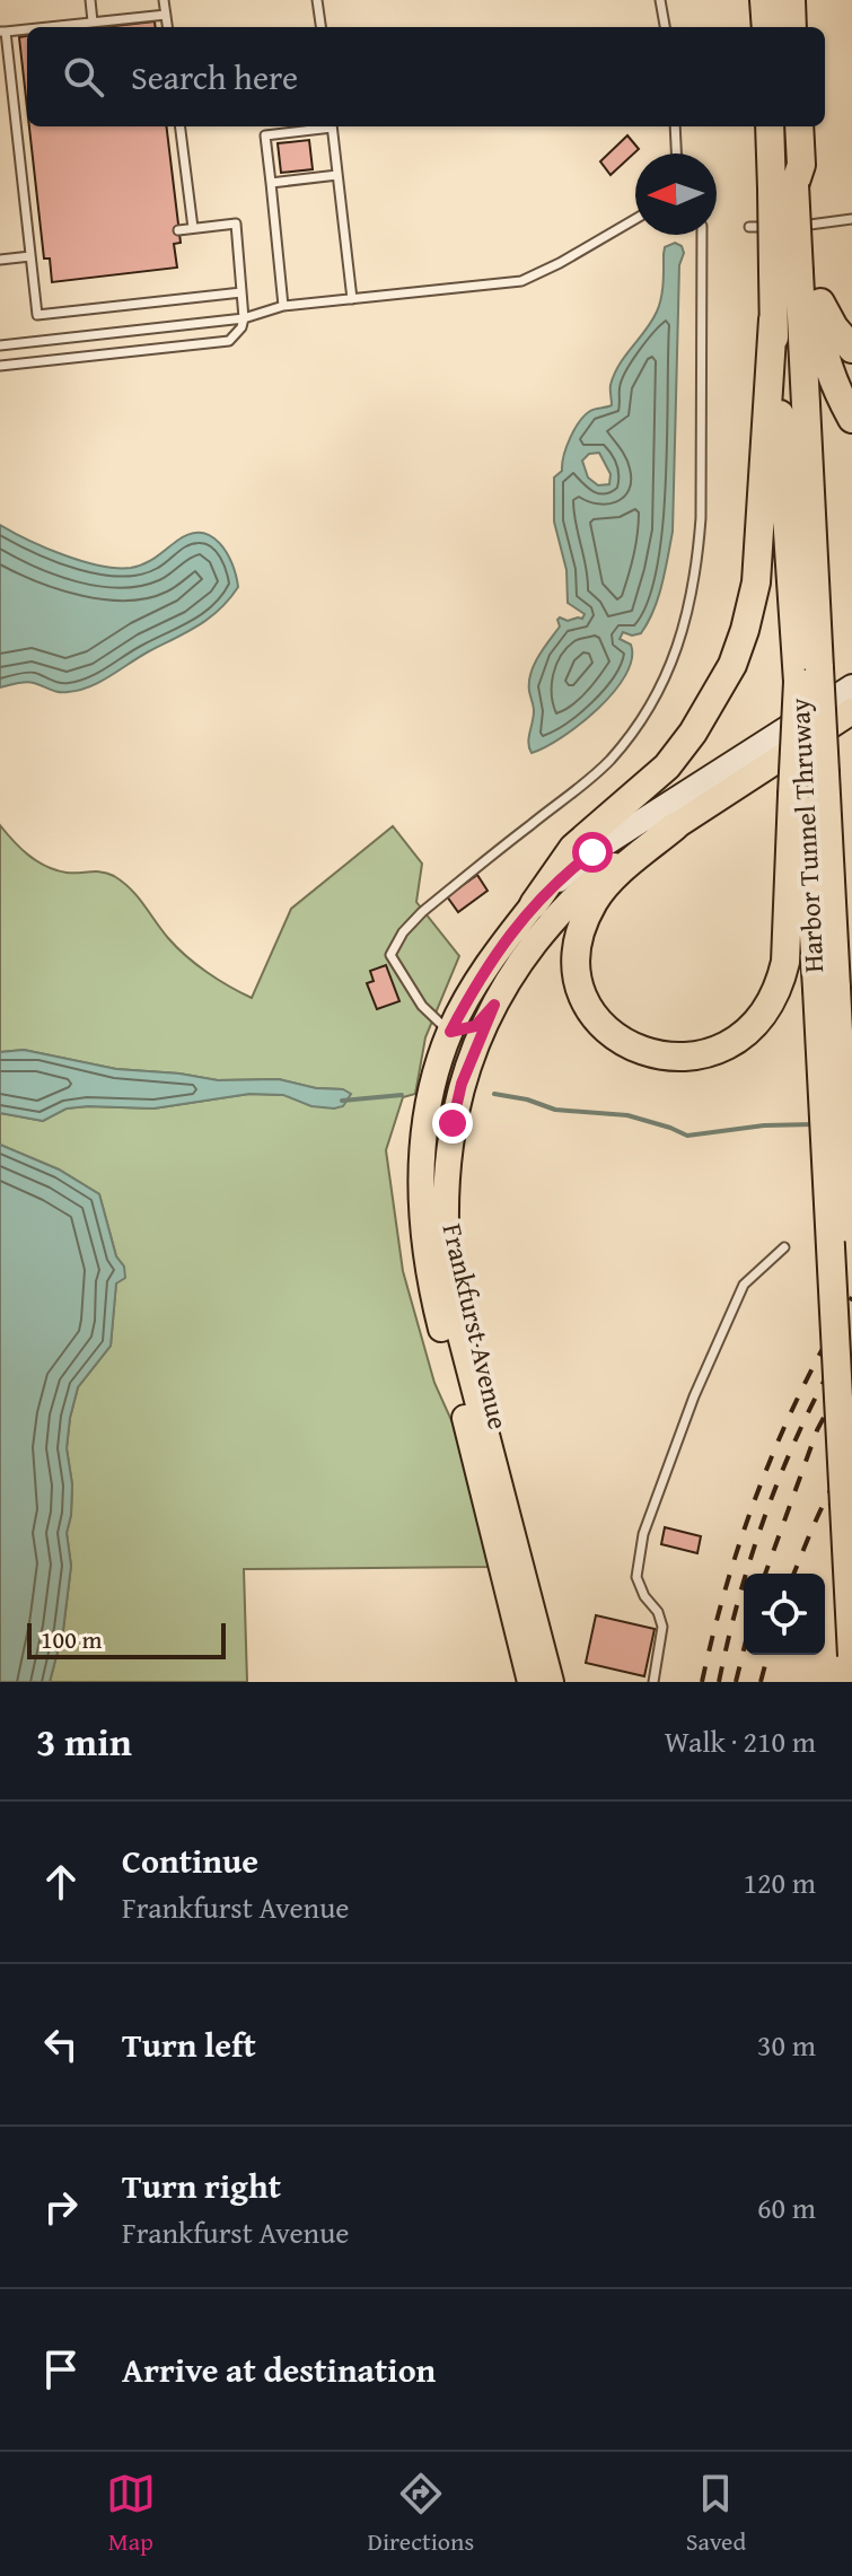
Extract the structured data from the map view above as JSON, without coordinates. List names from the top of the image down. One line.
{"streets":{"highway":["Harbor Tunnel Thruway"],"main road":["Frankfurst Avenue"]},"scale_bar":"100 m","north":"left","page":{"search":"Search here","scale":"100 m","heading":["3 min","Walk · 210 m"],"list":[["Continue","Frankfurst Avenue","120 m"],["Turn left","30 m"],["Turn right","Frankfurst Avenue","60 m"],"Arrive at destination"],"nav":["Map","Directions","Saved"]}}
